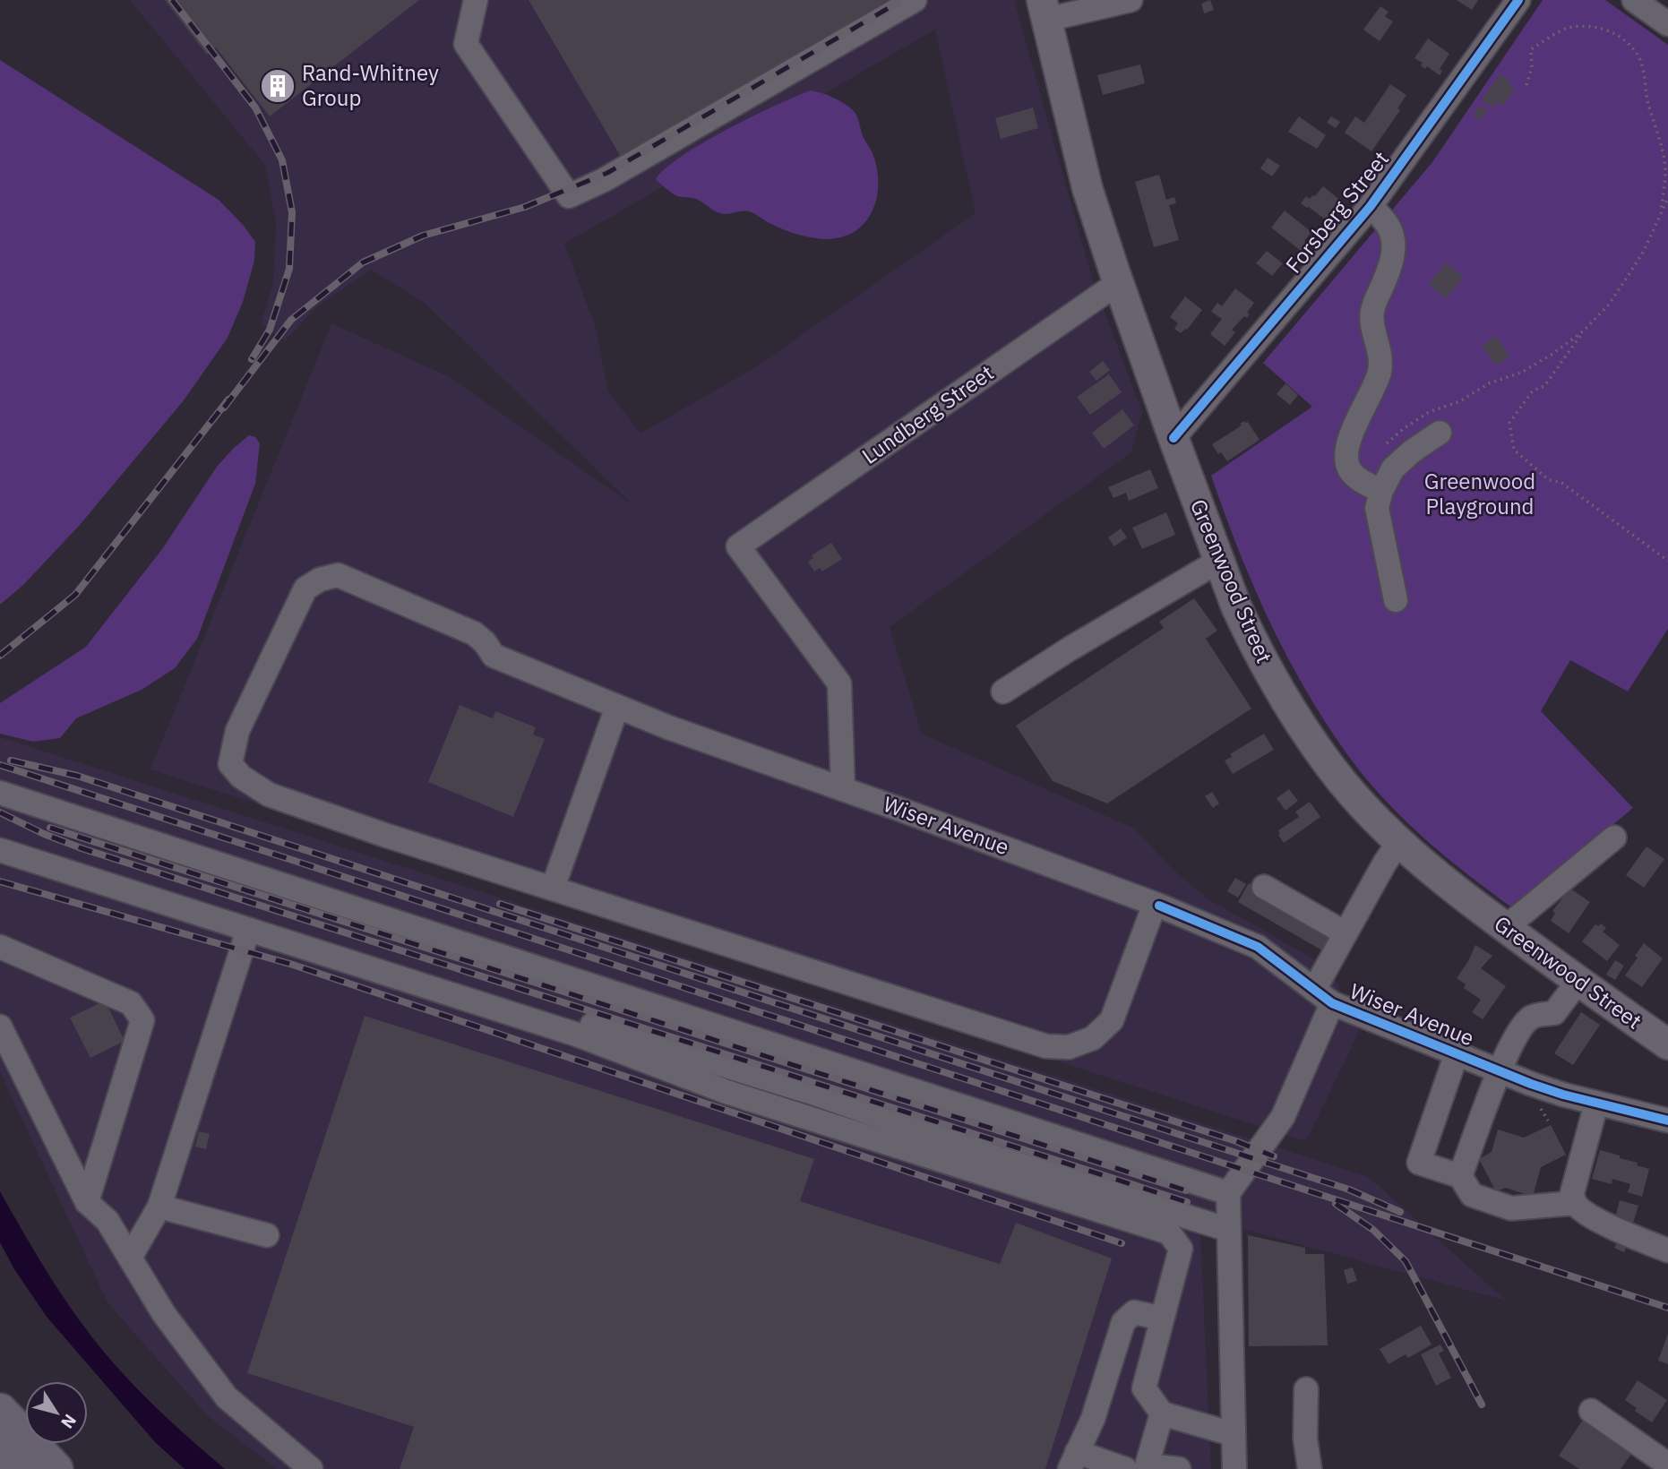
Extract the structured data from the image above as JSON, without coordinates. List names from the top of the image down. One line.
{"streets":{"main road":["Greenwood Street"],"street":["Forsberg Street","Lundberg Street","Wiser Avenue"]},"crossings":[["Forsberg Street","Greenwood Street"],["Lundberg Street","Greenwood Street"],["Lundberg Street","Wiser Avenue"]],"parks":["Greenwood Playground"],"places":{"building":["Rand-Whitney Group"]},"north":"bottom right"}
